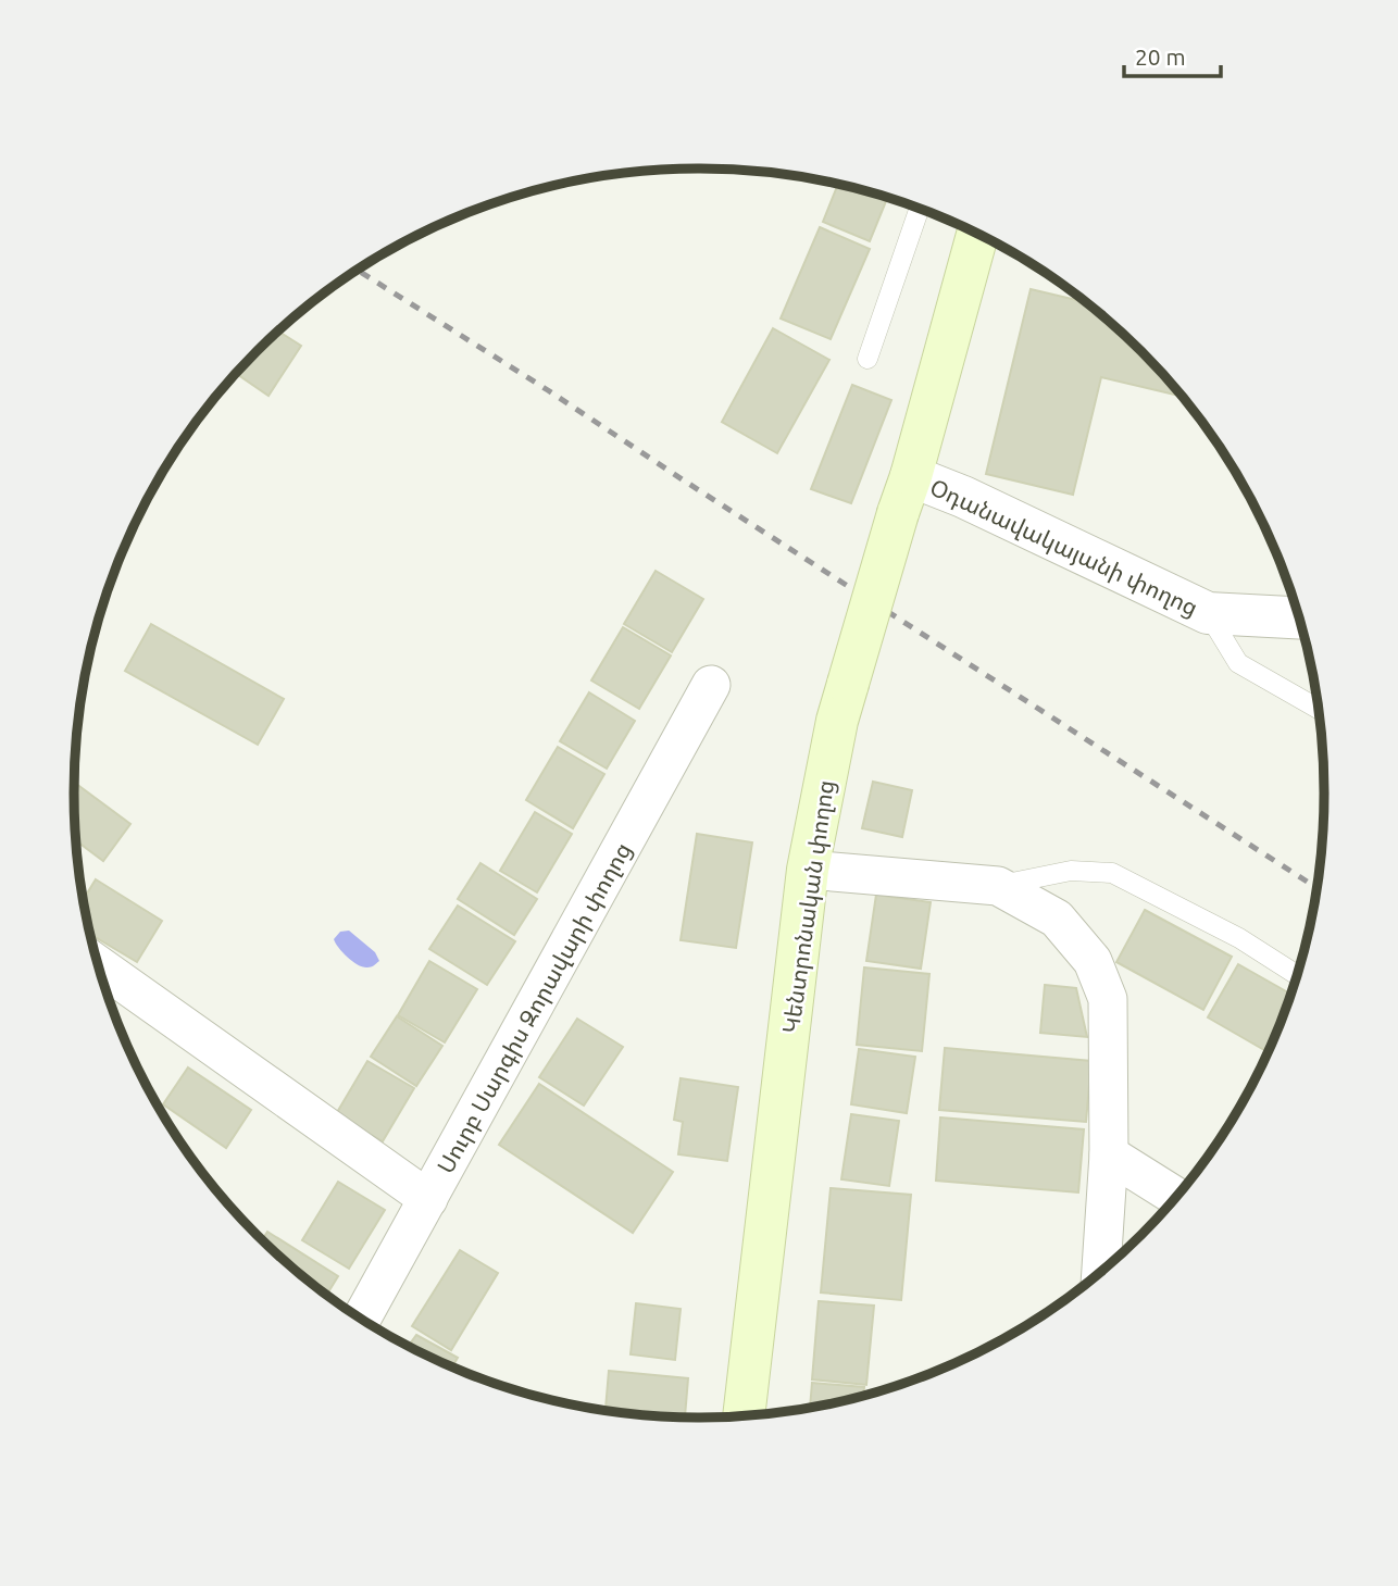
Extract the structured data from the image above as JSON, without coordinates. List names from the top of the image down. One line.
{"streets":{"main road":["Կենտրոնական փողոց"],"street":["Օդանավակայանի փողոց","Սուրբ Սարգիս Զորավարի փողոց"]},"crossings":[["Օդանավակայանի փողոց","Կենտրոնական փողոց"]],"scale_bar":"20 m"}
